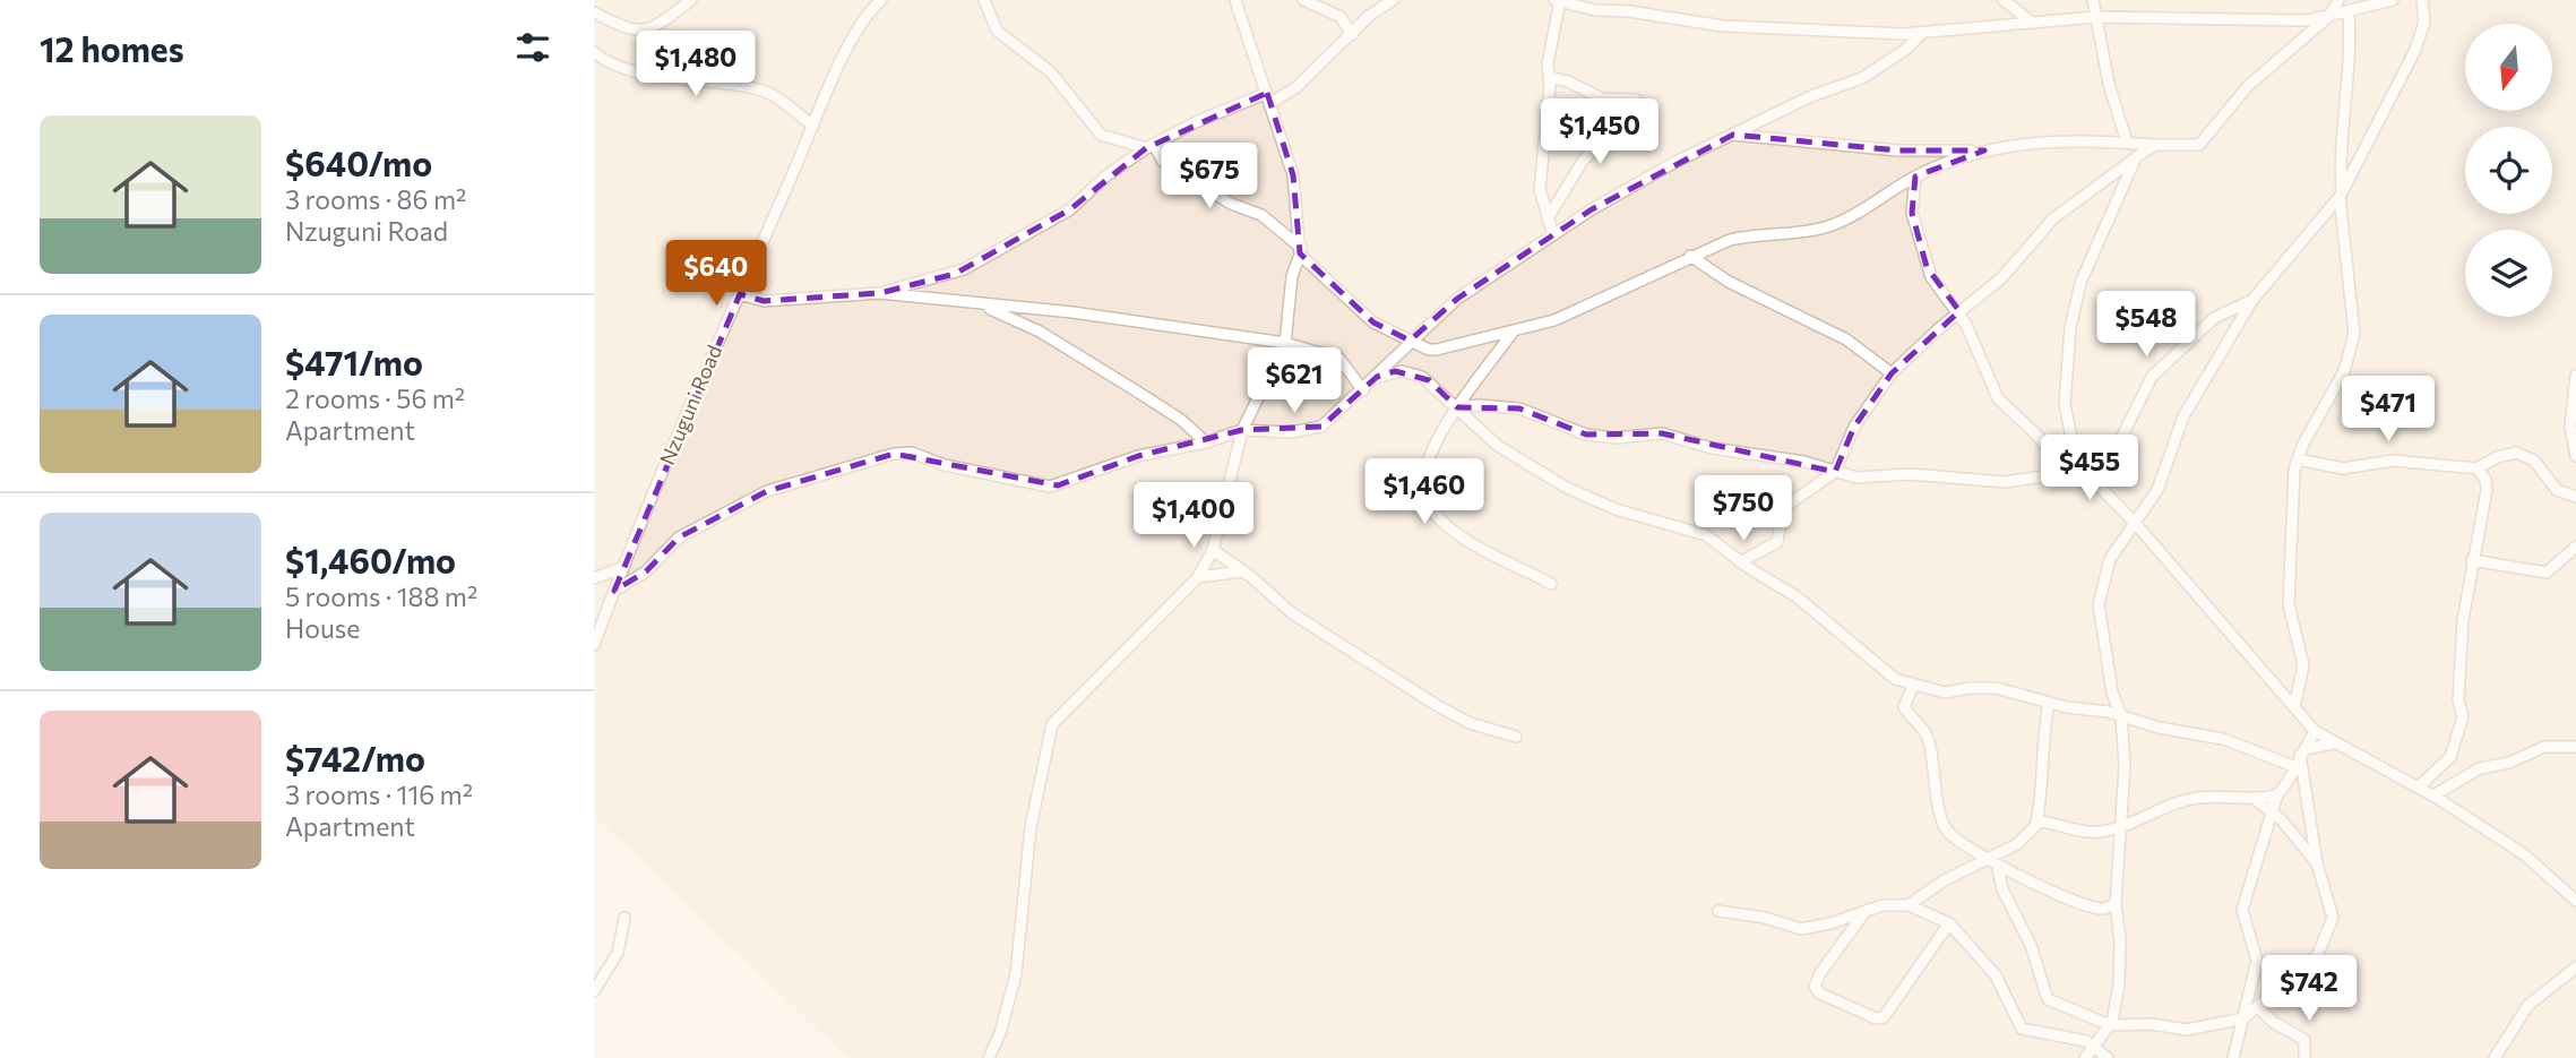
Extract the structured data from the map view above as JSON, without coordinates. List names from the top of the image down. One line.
{"streets":{"street":["Nzuguni Road"]},"north":"bottom","page":{"heading":"12 homes","price":["$1,480","$1,450","$675","$640","$548","$621","$471","$455","$1,460","$750","$1,400","$742"],"list":[{"name":"$640/mo","note":"3 rooms · 86 m² · Nzuguni Road"},{"name":"$471/mo","note":"2 rooms · 56 m² · Apartment"},{"name":"$1,460/mo","note":"5 rooms · 188 m² · House"},{"name":"$742/mo","note":"3 rooms · 116 m² · Apartment"}]}}
